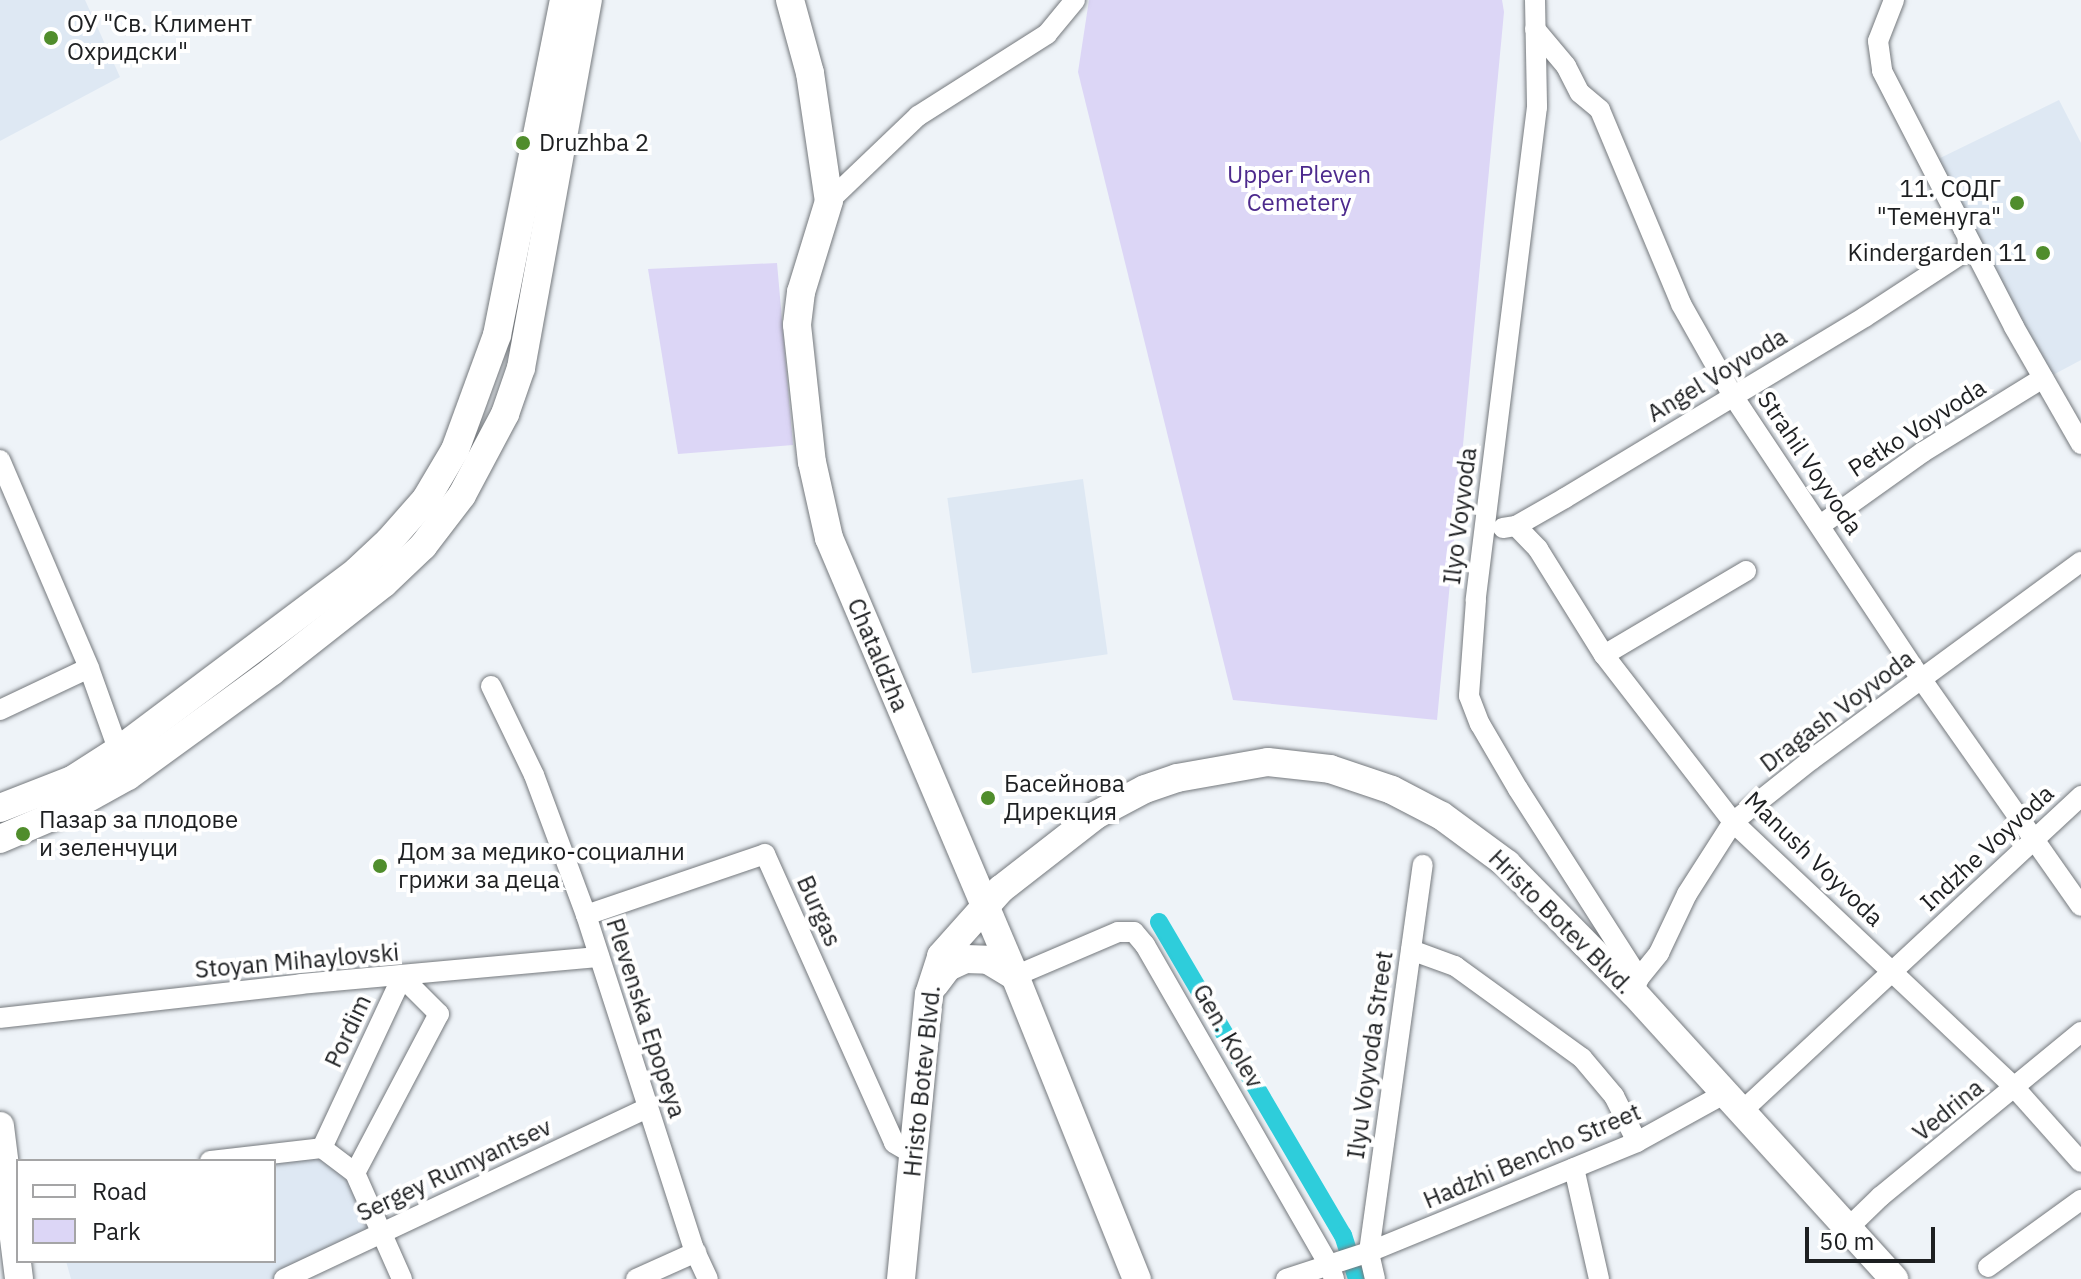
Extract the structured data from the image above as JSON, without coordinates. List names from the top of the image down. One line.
{"streets":{"street":["Angel Voyvoda","Petko Voyvoda","Strahil Voyvoda","Ilyo Voyvoda","Chataldzha","Dragash Voyvoda","Indzhe Voyvoda","Manush Voyvoda","Burgas","Hristo Botev Blvd.","Stoyan Mihaylovski","Plevenska Epopeya","Pordim","Gen. Kolev","Ilyu Voyvoda Street","Vedrina","Hadzhi Bencho Street","Sergey Rumyantsev"]},"crossings":[["Angel Voyvoda","Strahil Voyvoda"],["Angel Voyvoda","Ilyo Voyvoda"],["Angel Voyvoda","Manush Voyvoda"],["Petko Voyvoda","Strahil Voyvoda"],["Strahil Voyvoda","Ilyo Voyvoda"],["Strahil Voyvoda","Dragash Voyvoda"],["Strahil Voyvoda","Indzhe Voyvoda"],["Ilyo Voyvoda","Dragash Voyvoda"],["Ilyo Voyvoda","Hristo Botev Blvd."],["Chataldzha","Hristo Botev Blvd."],["Chataldzha","Gen. Kolev"],["Dragash Voyvoda","Manush Voyvoda"],["Dragash Voyvoda","Hristo Botev Blvd."],["Indzhe Voyvoda","Manush Voyvoda"],["Indzhe Voyvoda","Hristo Botev Blvd."],["Indzhe Voyvoda","Hadzhi Bencho Street"],["Manush Voyvoda","Vedrina"],["Burgas","Hristo Botev Blvd."],["Burgas","Plevenska Epopeya"],["Hristo Botev Blvd.","Vedrina"],["Hristo Botev Blvd.","Hadzhi Bencho Street"],["Stoyan Mihaylovski","Plevenska Epopeya"],["Stoyan Mihaylovski","Pordim"],["Plevenska Epopeya","Sergey Rumyantsev"],["Gen. Kolev","Ilyu Voyvoda Street"],["Gen. Kolev","Hadzhi Bencho Street"],["Ilyu Voyvoda Street","Hadzhi Bencho Street"]],"parks":["Upper Pleven Cemetery"],"places":["ОУ \"Св. Климент Охридски\"","Druzhba 2","11. СОДГ \"Теменуга\"","Kindergarden 11","Басейнова Дирекция","Пазар за плодове и зеленчуци","Дом за медико-социални грижи за деца"],"legend":["Road","Park"],"scale_bar":"50 m"}
